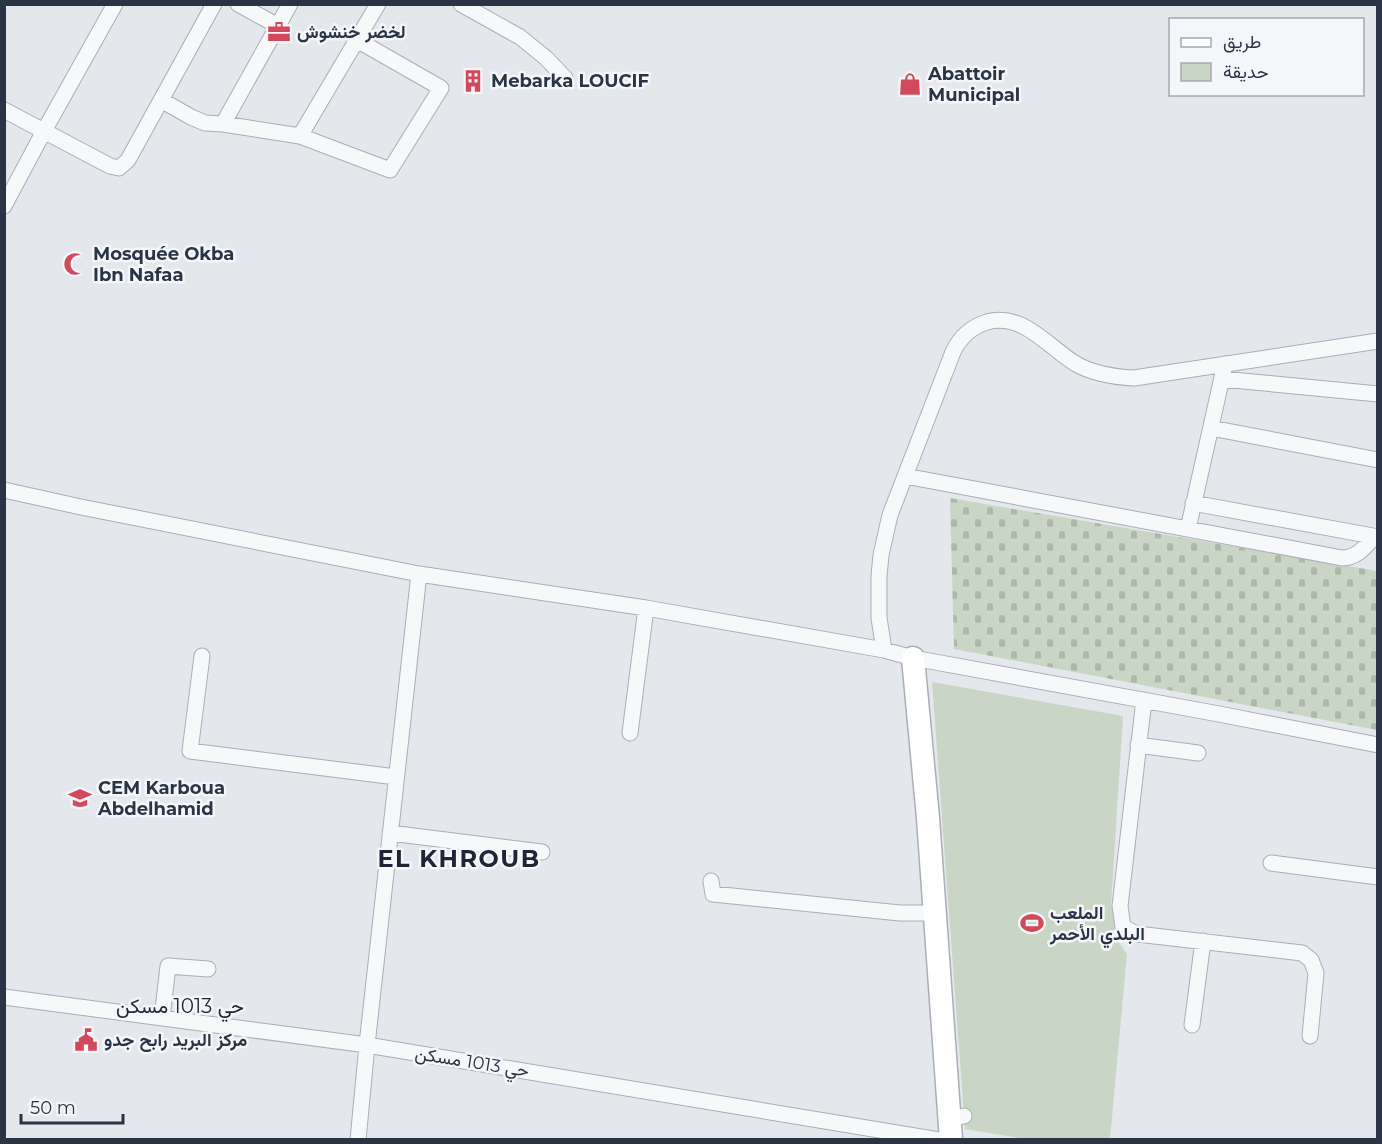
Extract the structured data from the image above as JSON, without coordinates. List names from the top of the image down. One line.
{"streets":{"street":["حي 1013 مسكن"]},"districts":["EL KHROUB","حي 1013 مسكن"],"places":{"office":["لخضر خنشوش"],"building":["Mebarka LOUCIF"],"shop":["Abattoir Municipal"],"mosque":["Mosquée Okba Ibn Nafaa"],"school or university":["CEM Karboua Abdelhamid"],"sports":["الملعب البلدي الأحمر"],"public building":["مركز البريد رابح جدو"]},"legend":["طريق","حديقة"],"scale_bar":"50 m"}
